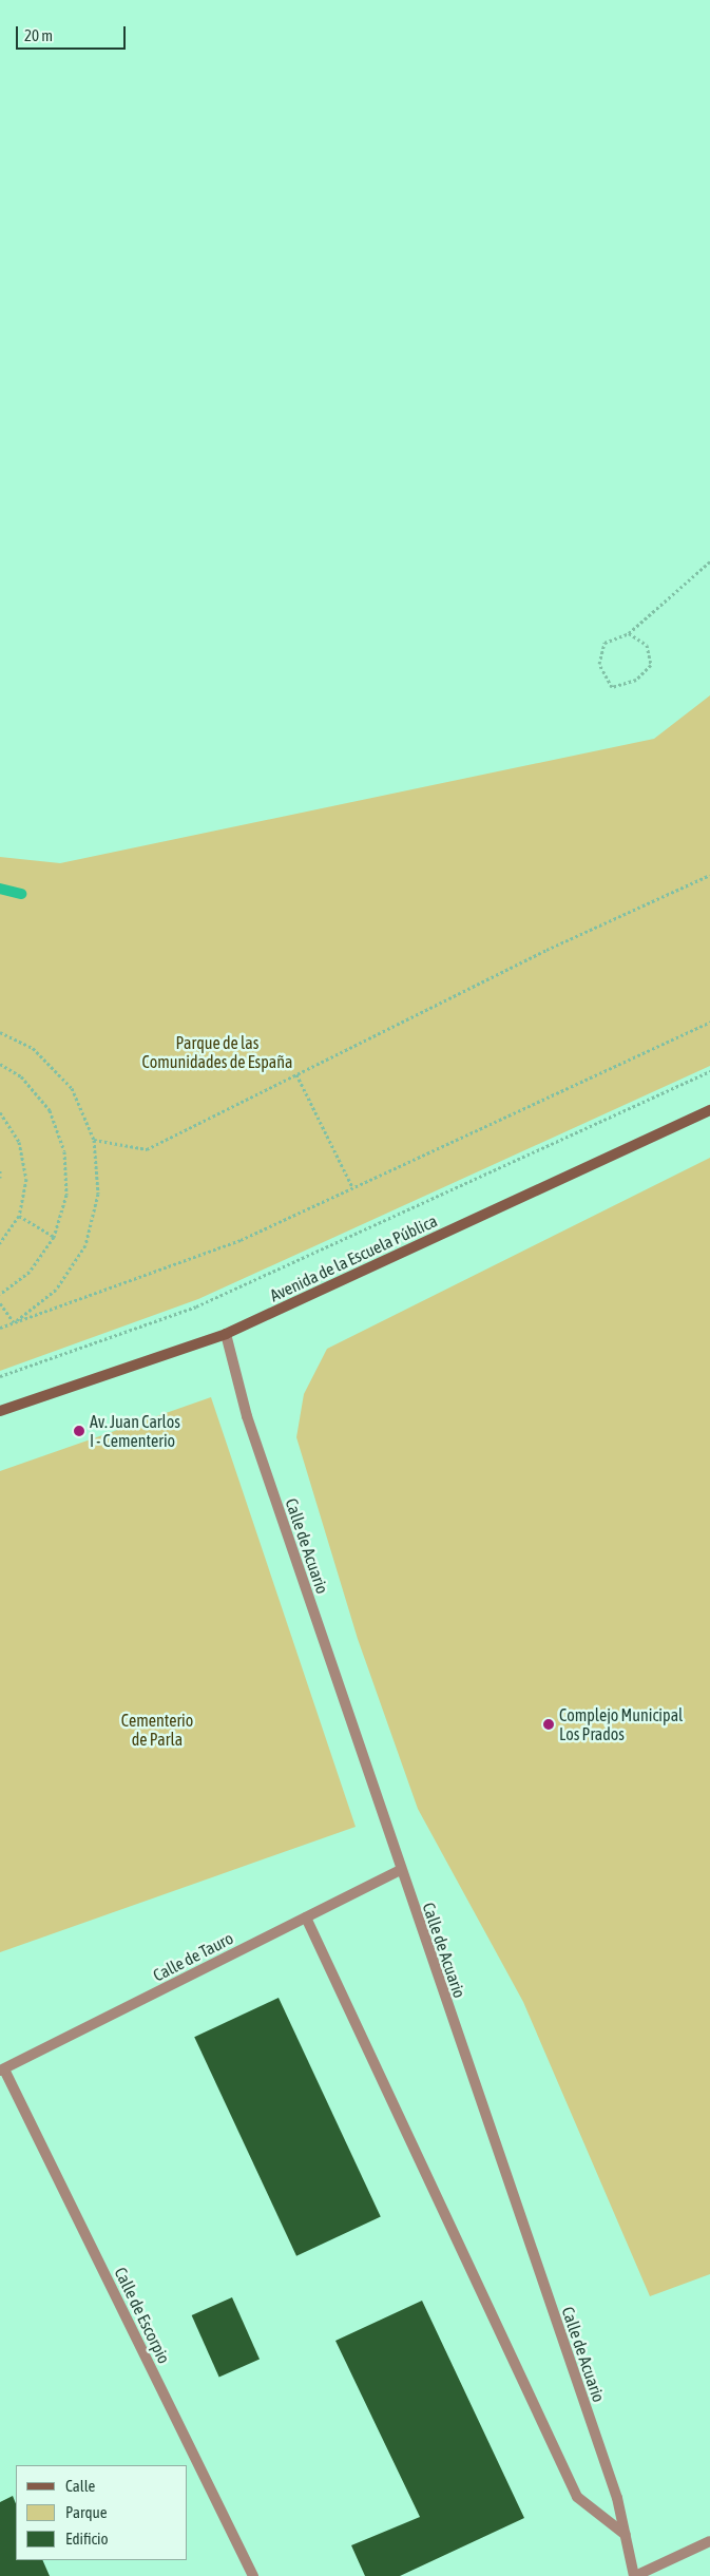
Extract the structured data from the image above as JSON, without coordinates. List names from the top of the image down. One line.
{"streets":{"street":["Avenida de la Escuela Pública","Calle de Acuario","Calle de Tauro","Calle de Escorpio"]},"crossings":[["Avenida de la Escuela Pública","Calle de Acuario"],["Calle de Acuario","Calle de Tauro"],["Calle de Tauro","Calle de Escorpio"]],"parks":["Parque de las Comunidades de España","Cementerio de Parla"],"places":["Av. Juan Carlos I - Cementerio","Complejo Municipal Los Prados"],"legend":["Calle","Parque","Edificio"],"scale_bar":"20 m"}
